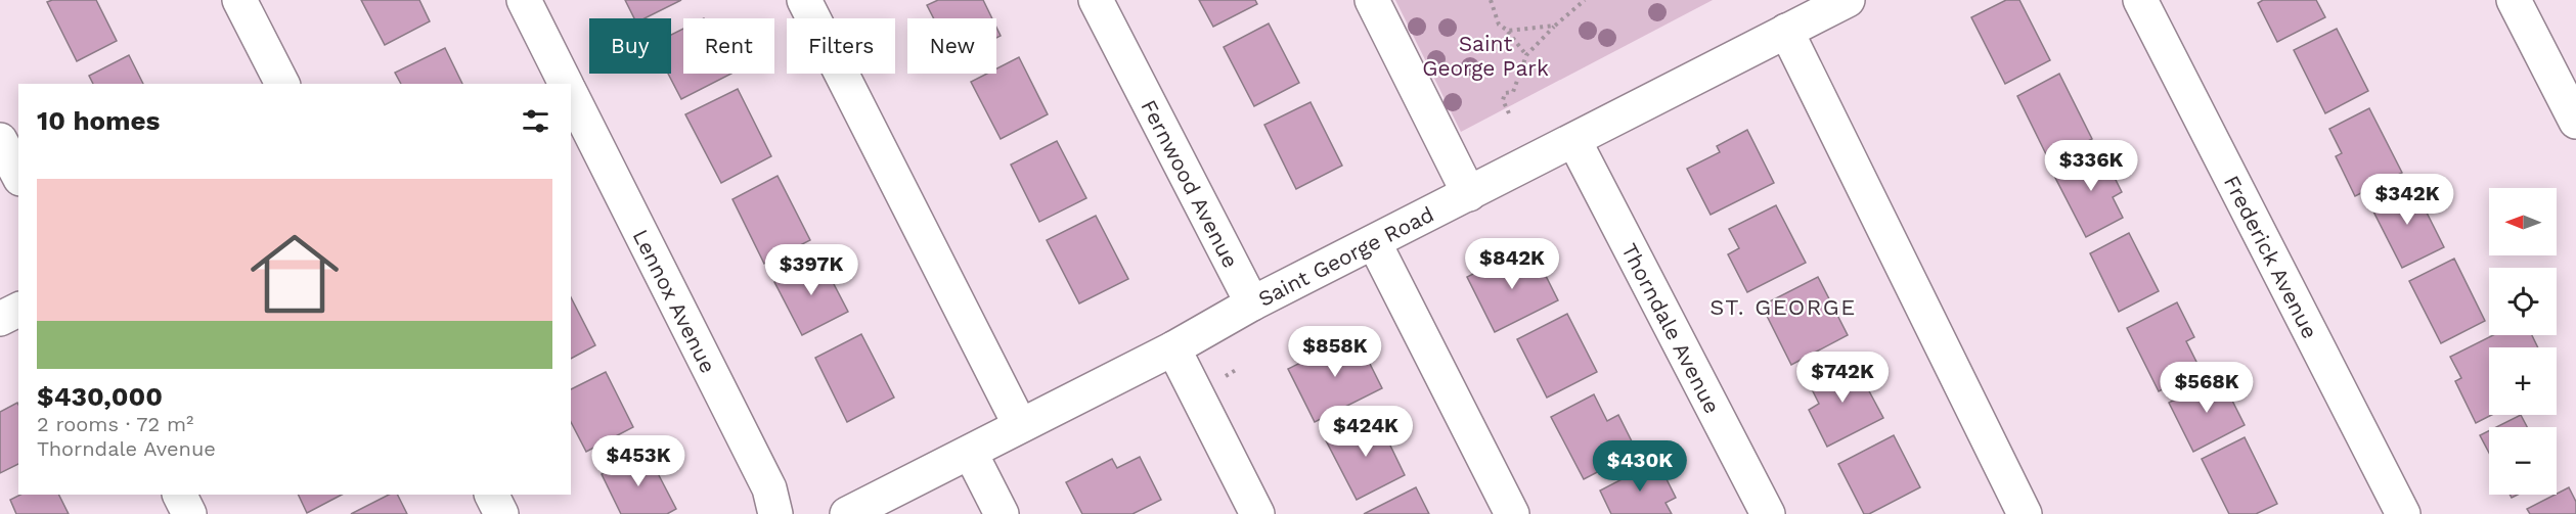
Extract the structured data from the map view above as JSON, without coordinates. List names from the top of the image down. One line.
{"streets":{"street":["Fernwood Avenue","Saint George Road","Frederick Avenue","Lennox Avenue","Thorndale Avenue"]},"crossings":[["Fernwood Avenue","Saint George Road"],["Saint George Road","Thorndale Avenue"]],"districts":["ST. GEORGE"],"parks":["Saint George Park"],"north":"left","page":{"chip":["Buy","Rent","Filters","New"],"heading":"10 homes","price":["$336K","$342K","$842K","$397K","$858K","$742K","$568K","$424K","$453K","$430K"],"list":[{"name":"$430,000","note":"2 rooms · 72 m² · Thorndale Avenue"}],"map_buttons":["+","−"]}}
